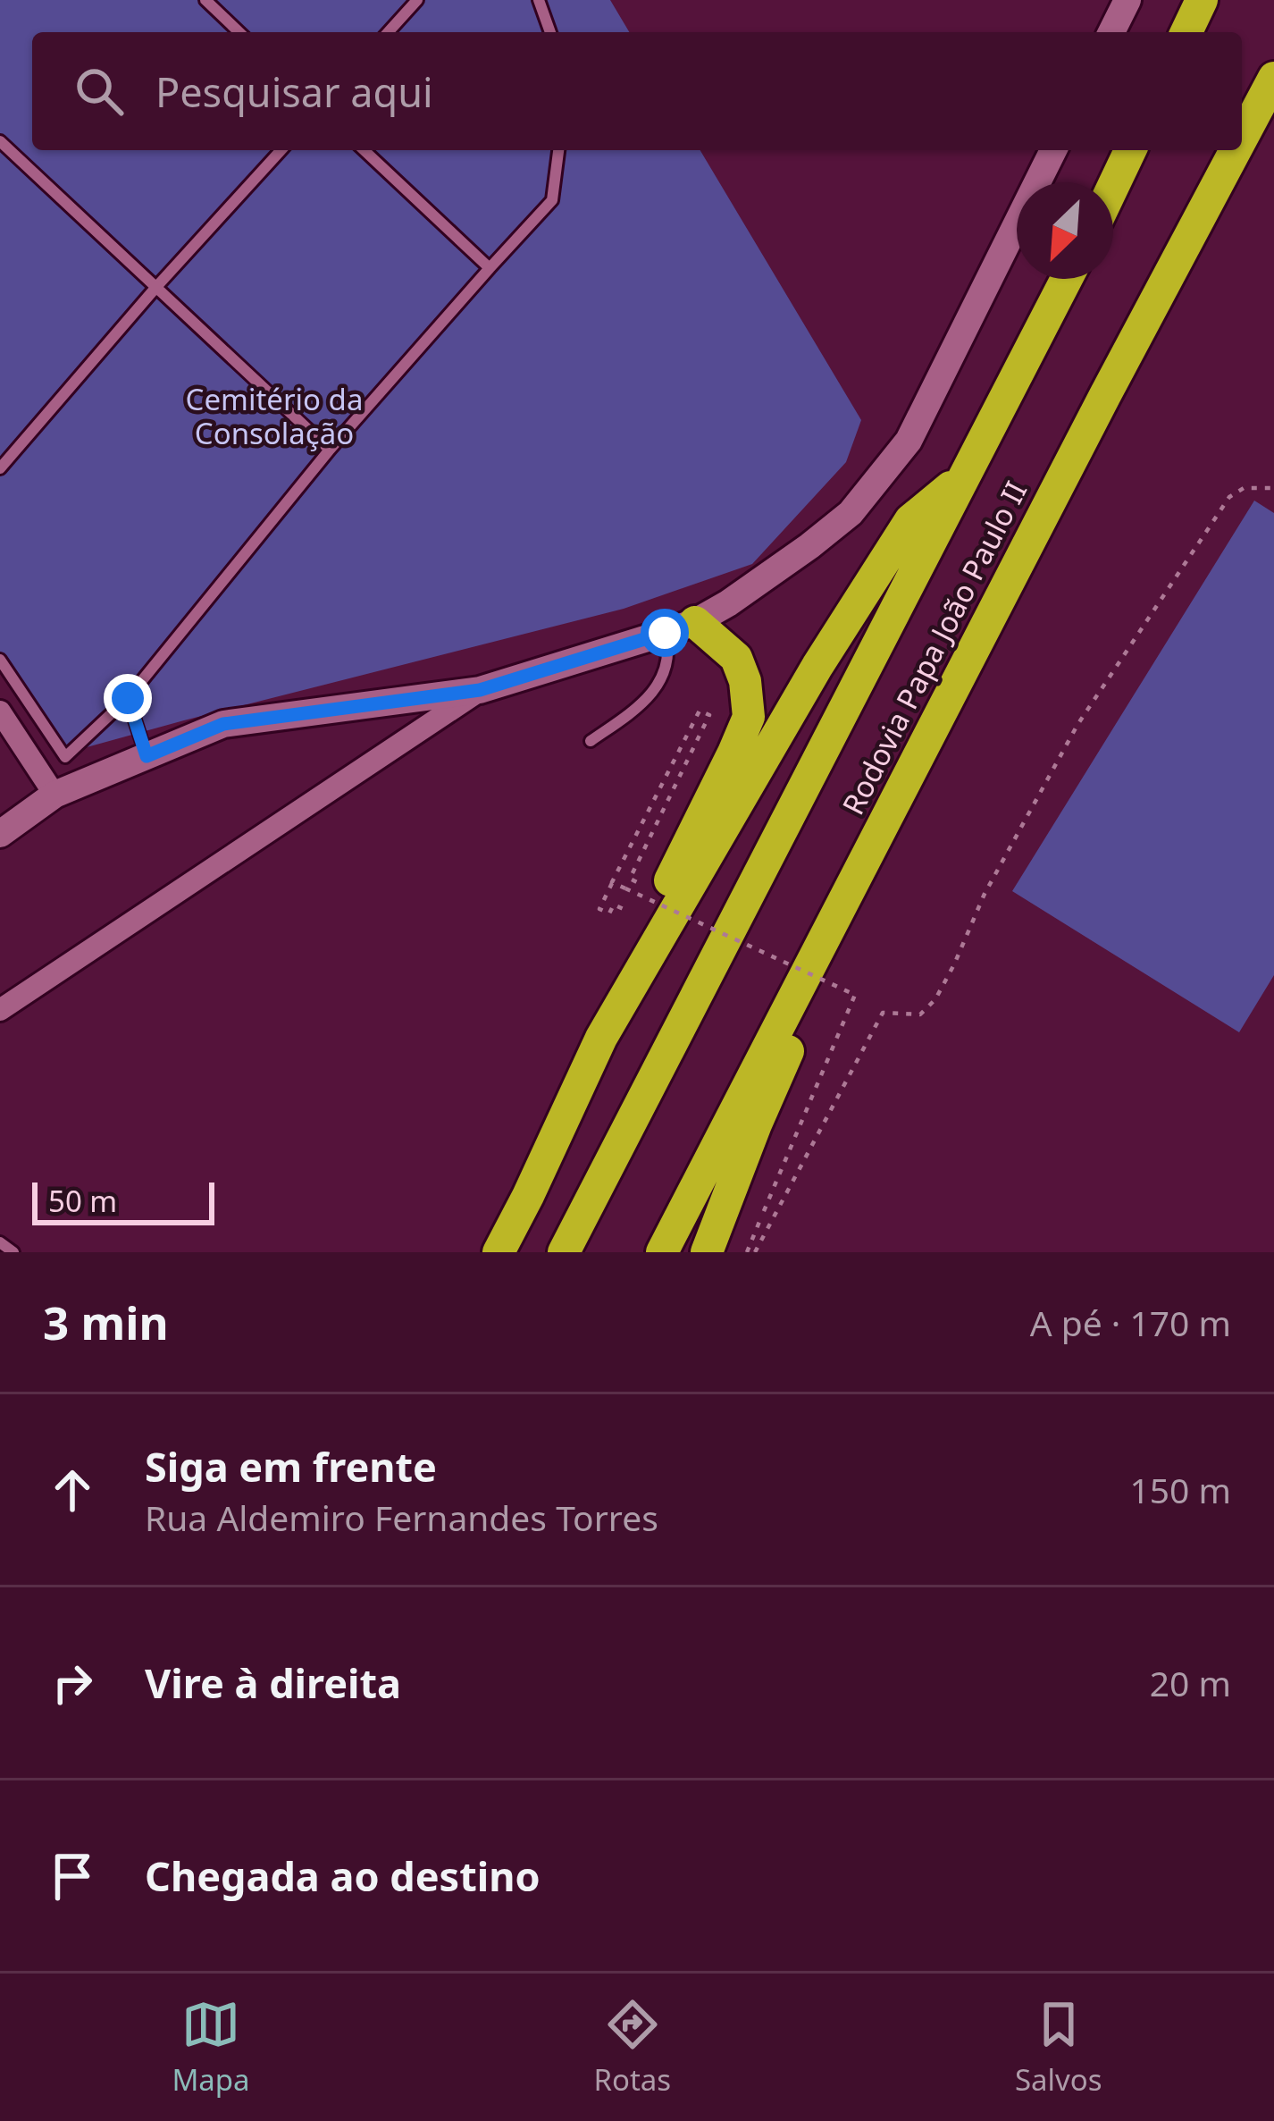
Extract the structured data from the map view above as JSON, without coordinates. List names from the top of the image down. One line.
{"streets":{"highway":["Rodovia Papa João Paulo II"]},"parks":["Cemitério da Consolação"],"scale_bar":"50 m","north":"bottom left","page":{"search":"Pesquisar aqui","scale":"50 m","heading":["3 min","A pé · 170 m"],"list":[["Siga em frente","Rua Aldemiro Fernandes Torres","150 m"],["Vire à direita","20 m"],"Chegada ao destino"],"nav":["Mapa","Rotas","Salvos"]}}
